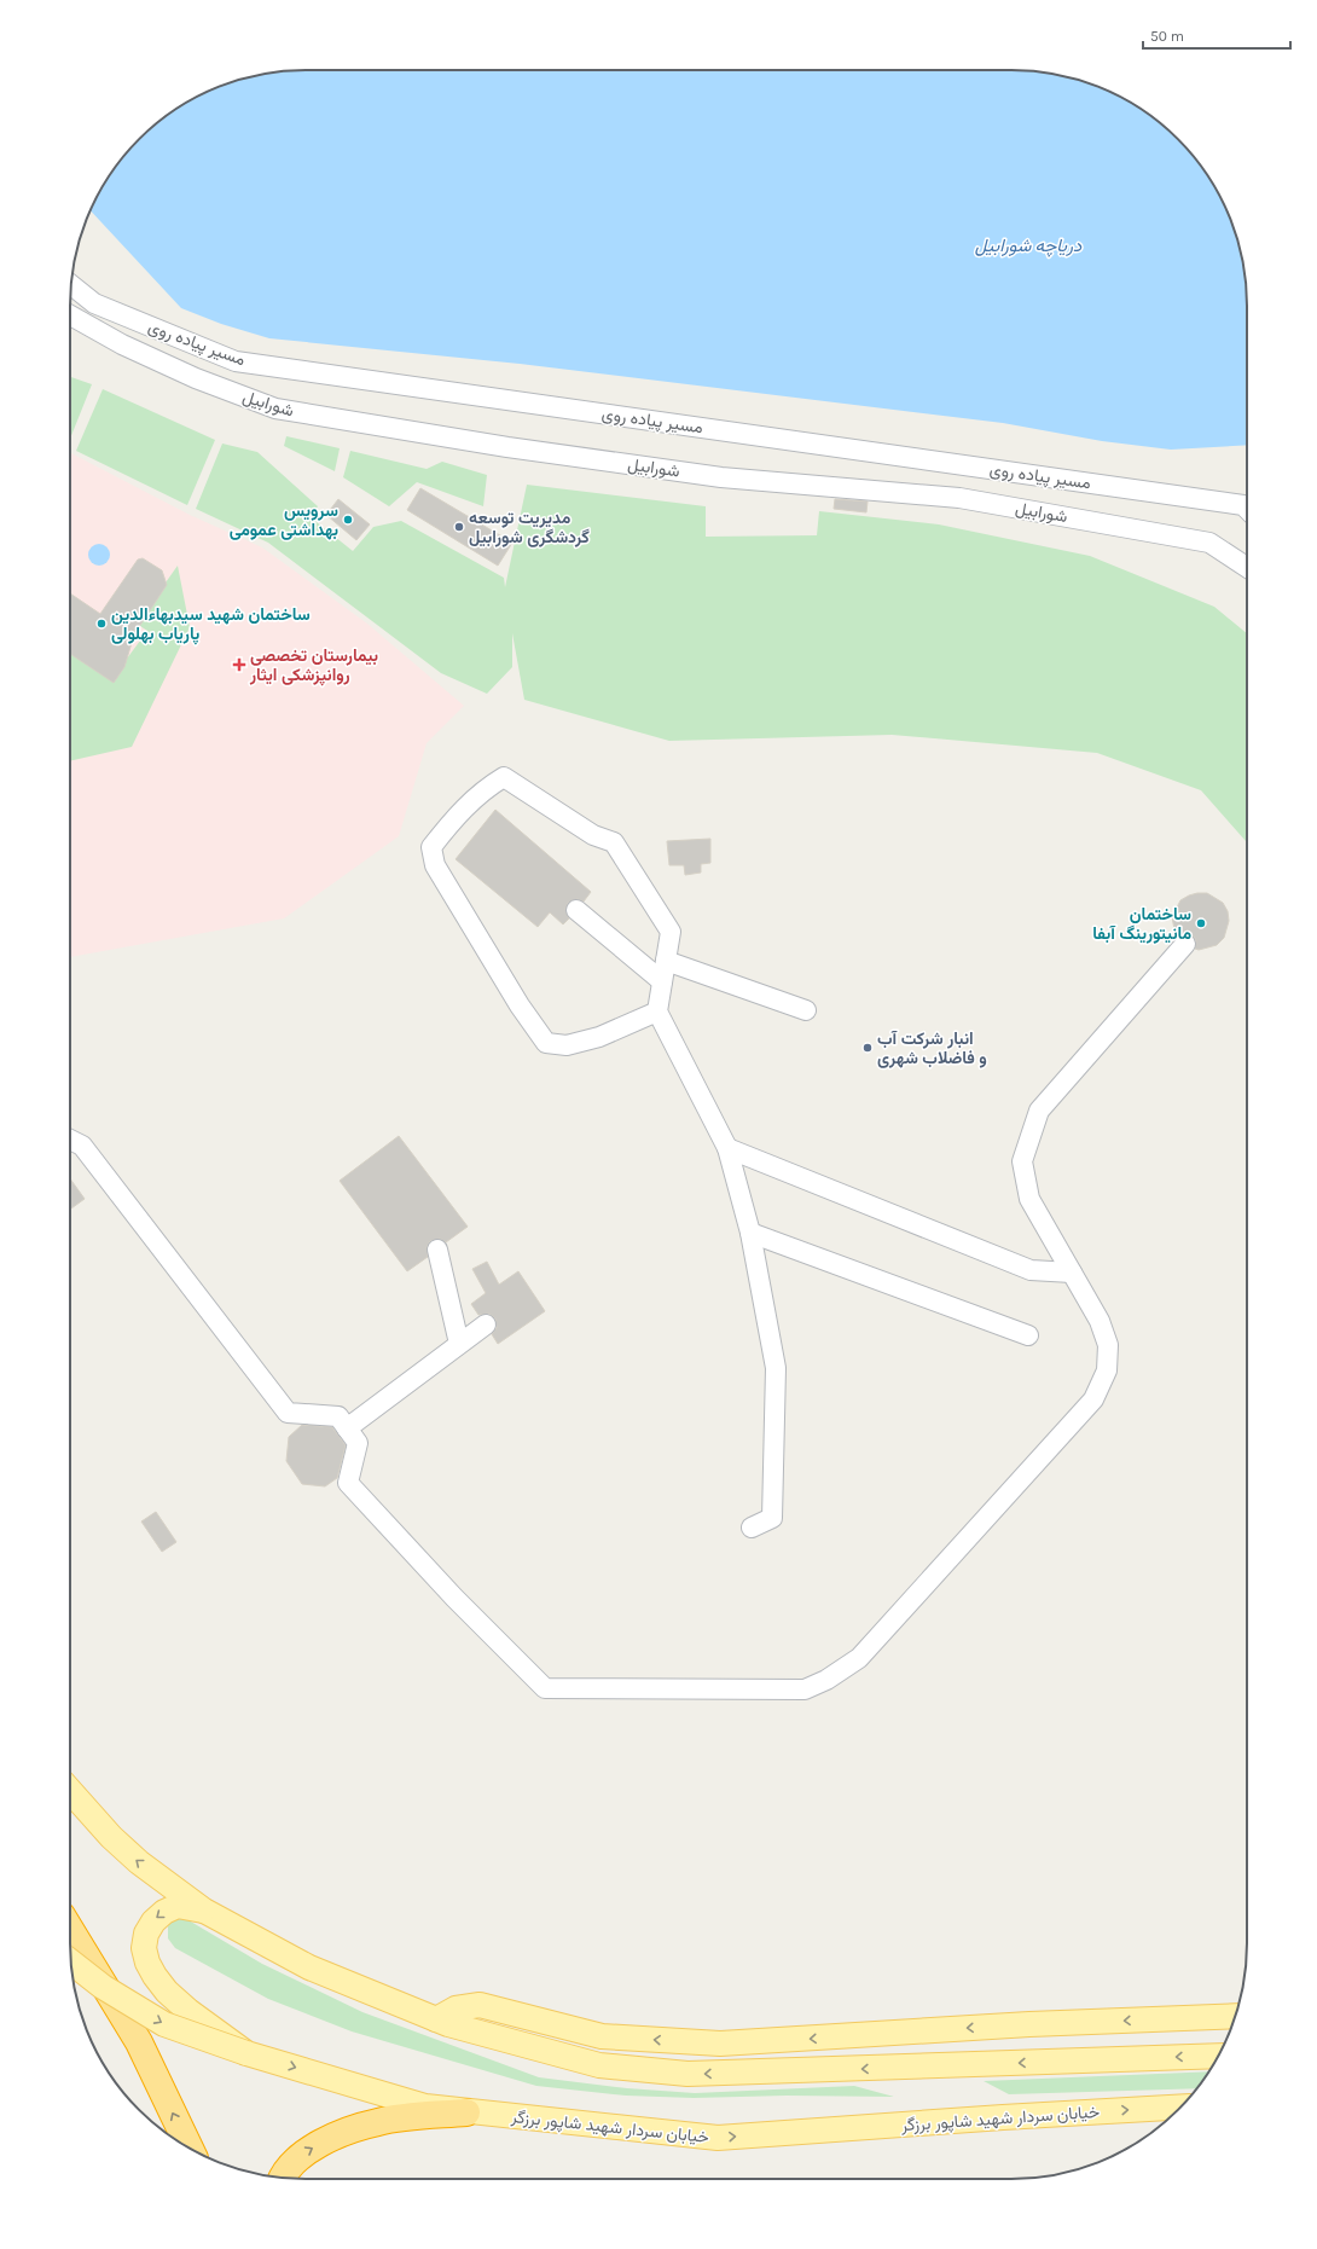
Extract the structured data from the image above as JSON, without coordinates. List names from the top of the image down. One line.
{"streets":{"main road":["خیابان سردار شهید شاپور برزگر"],"street":["مسیر پیاده روی","شورابیل"]},"water":["دریاچه شورابیل"],"places":{"other":["سرویس بهداشتی عمومی","مدیریت توسعه گردشگری شورابیل","ساختمان شهید سیدبهاءالدین پاریاب بهلولی","ساختمان مانیتورینگ آبفا","انبار شرکت آب و فاضلاب شهری"],"health":["بیمارستان تخصصی روانپزشکی ایثار"]},"scale_bar":"50 m"}
